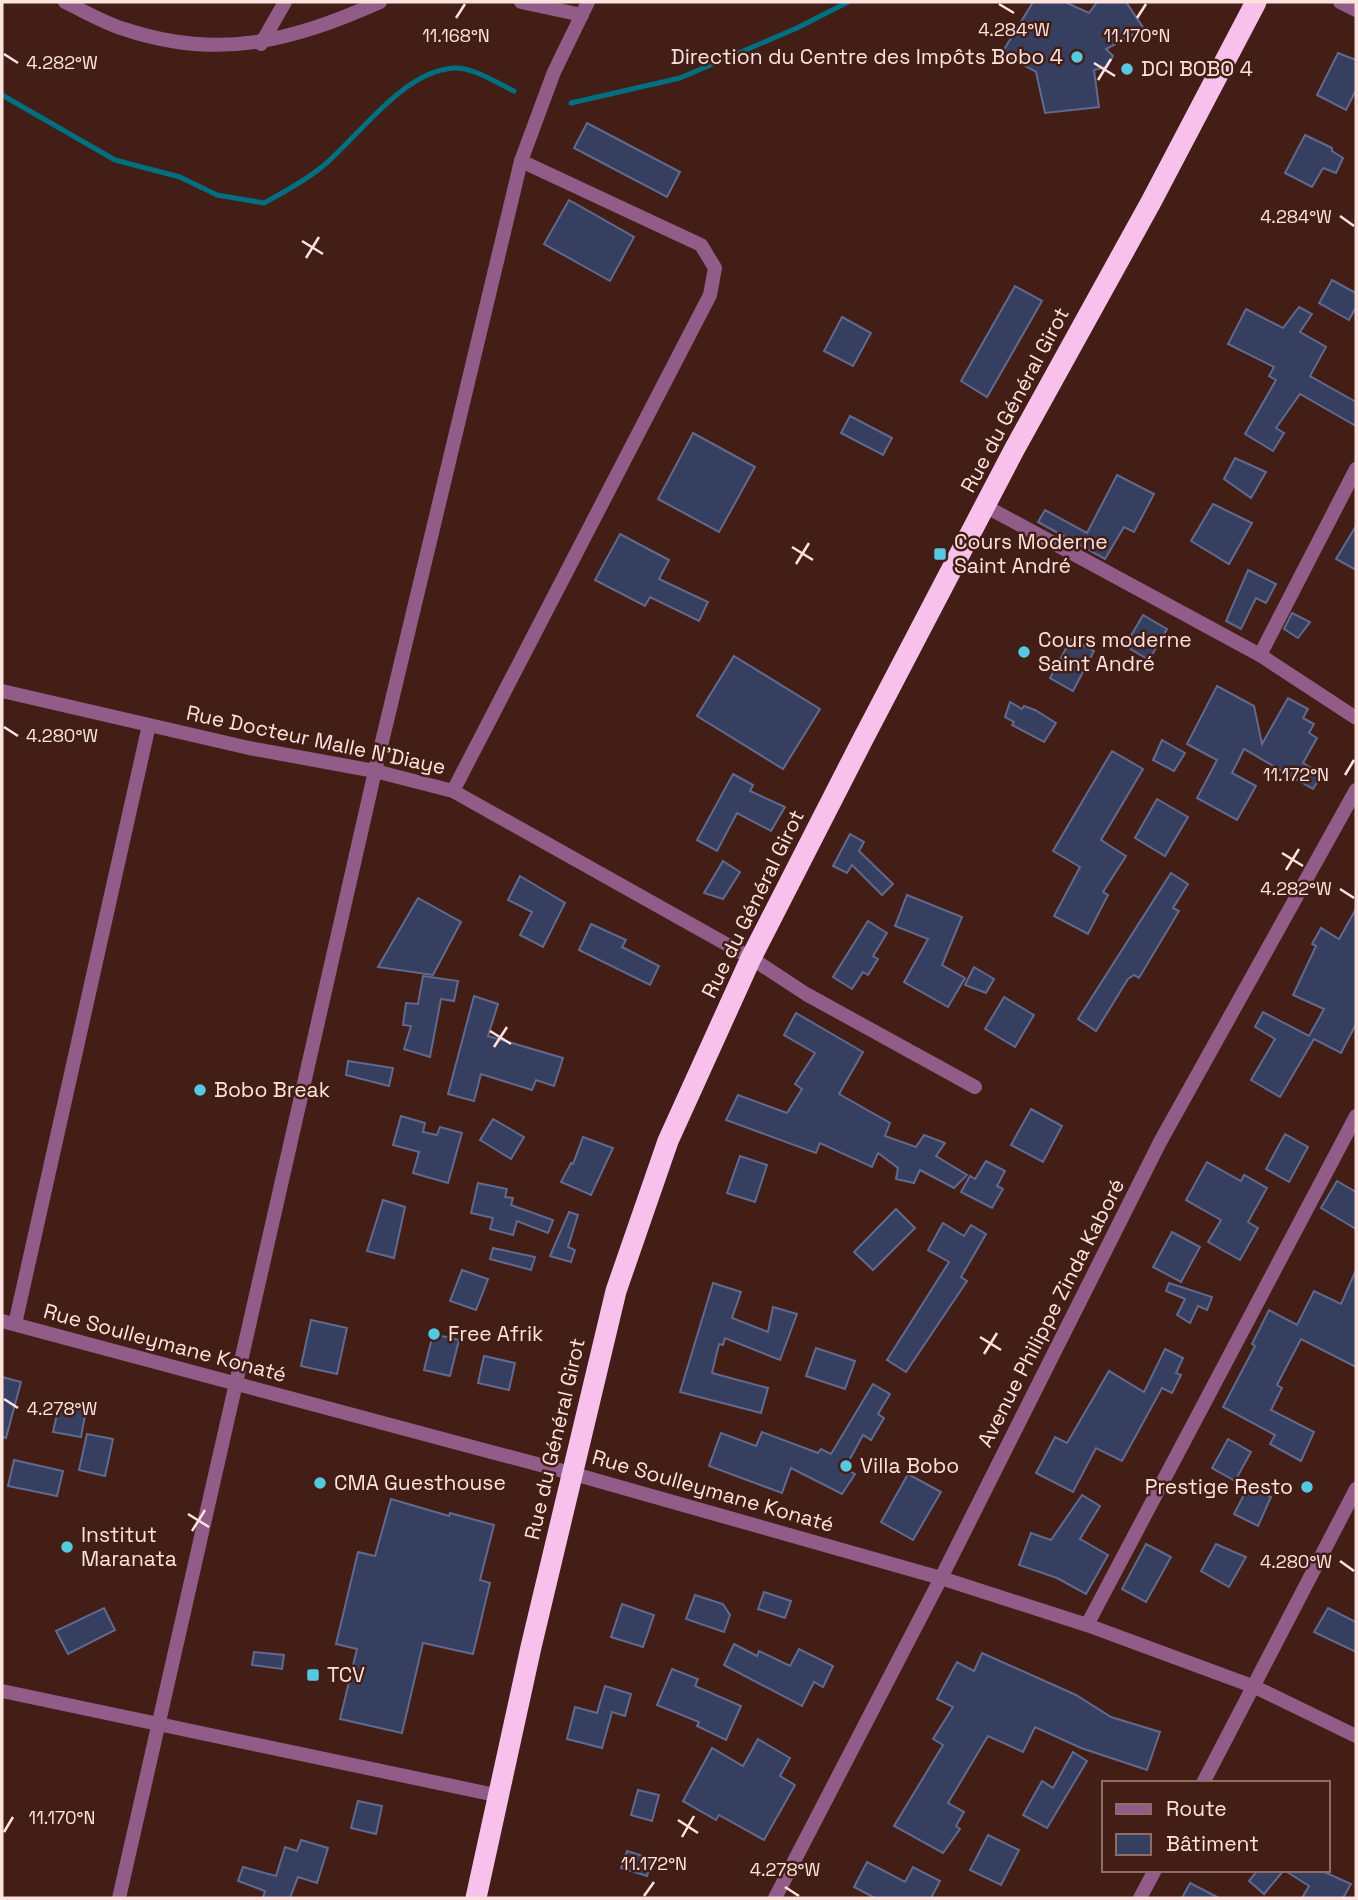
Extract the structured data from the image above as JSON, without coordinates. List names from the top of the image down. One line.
{"streets":{"highway":["Rue du Général Girot"],"street":["Rue Docteur Malle N'Diaye","Avenue Philippe Zinda Kaboré","Rue Soulleymane Konaté"]},"crossings":[["Rue du Général Girot","Rue Docteur Malle N'Diaye"],["Rue du Général Girot","Rue Soulleymane Konaté"],["Avenue Philippe Zinda Kaboré","Rue Soulleymane Konaté"]],"places":{"other":["Direction du Centre des Impôts Bobo 4","DCI BOBO 4","Cours moderne Saint André","Bobo Break","Free Afrik","Villa Bobo","CMA Guesthouse","Prestige Resto","Institut Maranata"],"transit":["Cours Moderne Saint André","TCV"]},"legend":["Route","Bâtiment"],"coordinates":["4.284°W","11.168°N","11.170°N","4.282°W","4.280°W","11.172°N","4.278°W"]}
